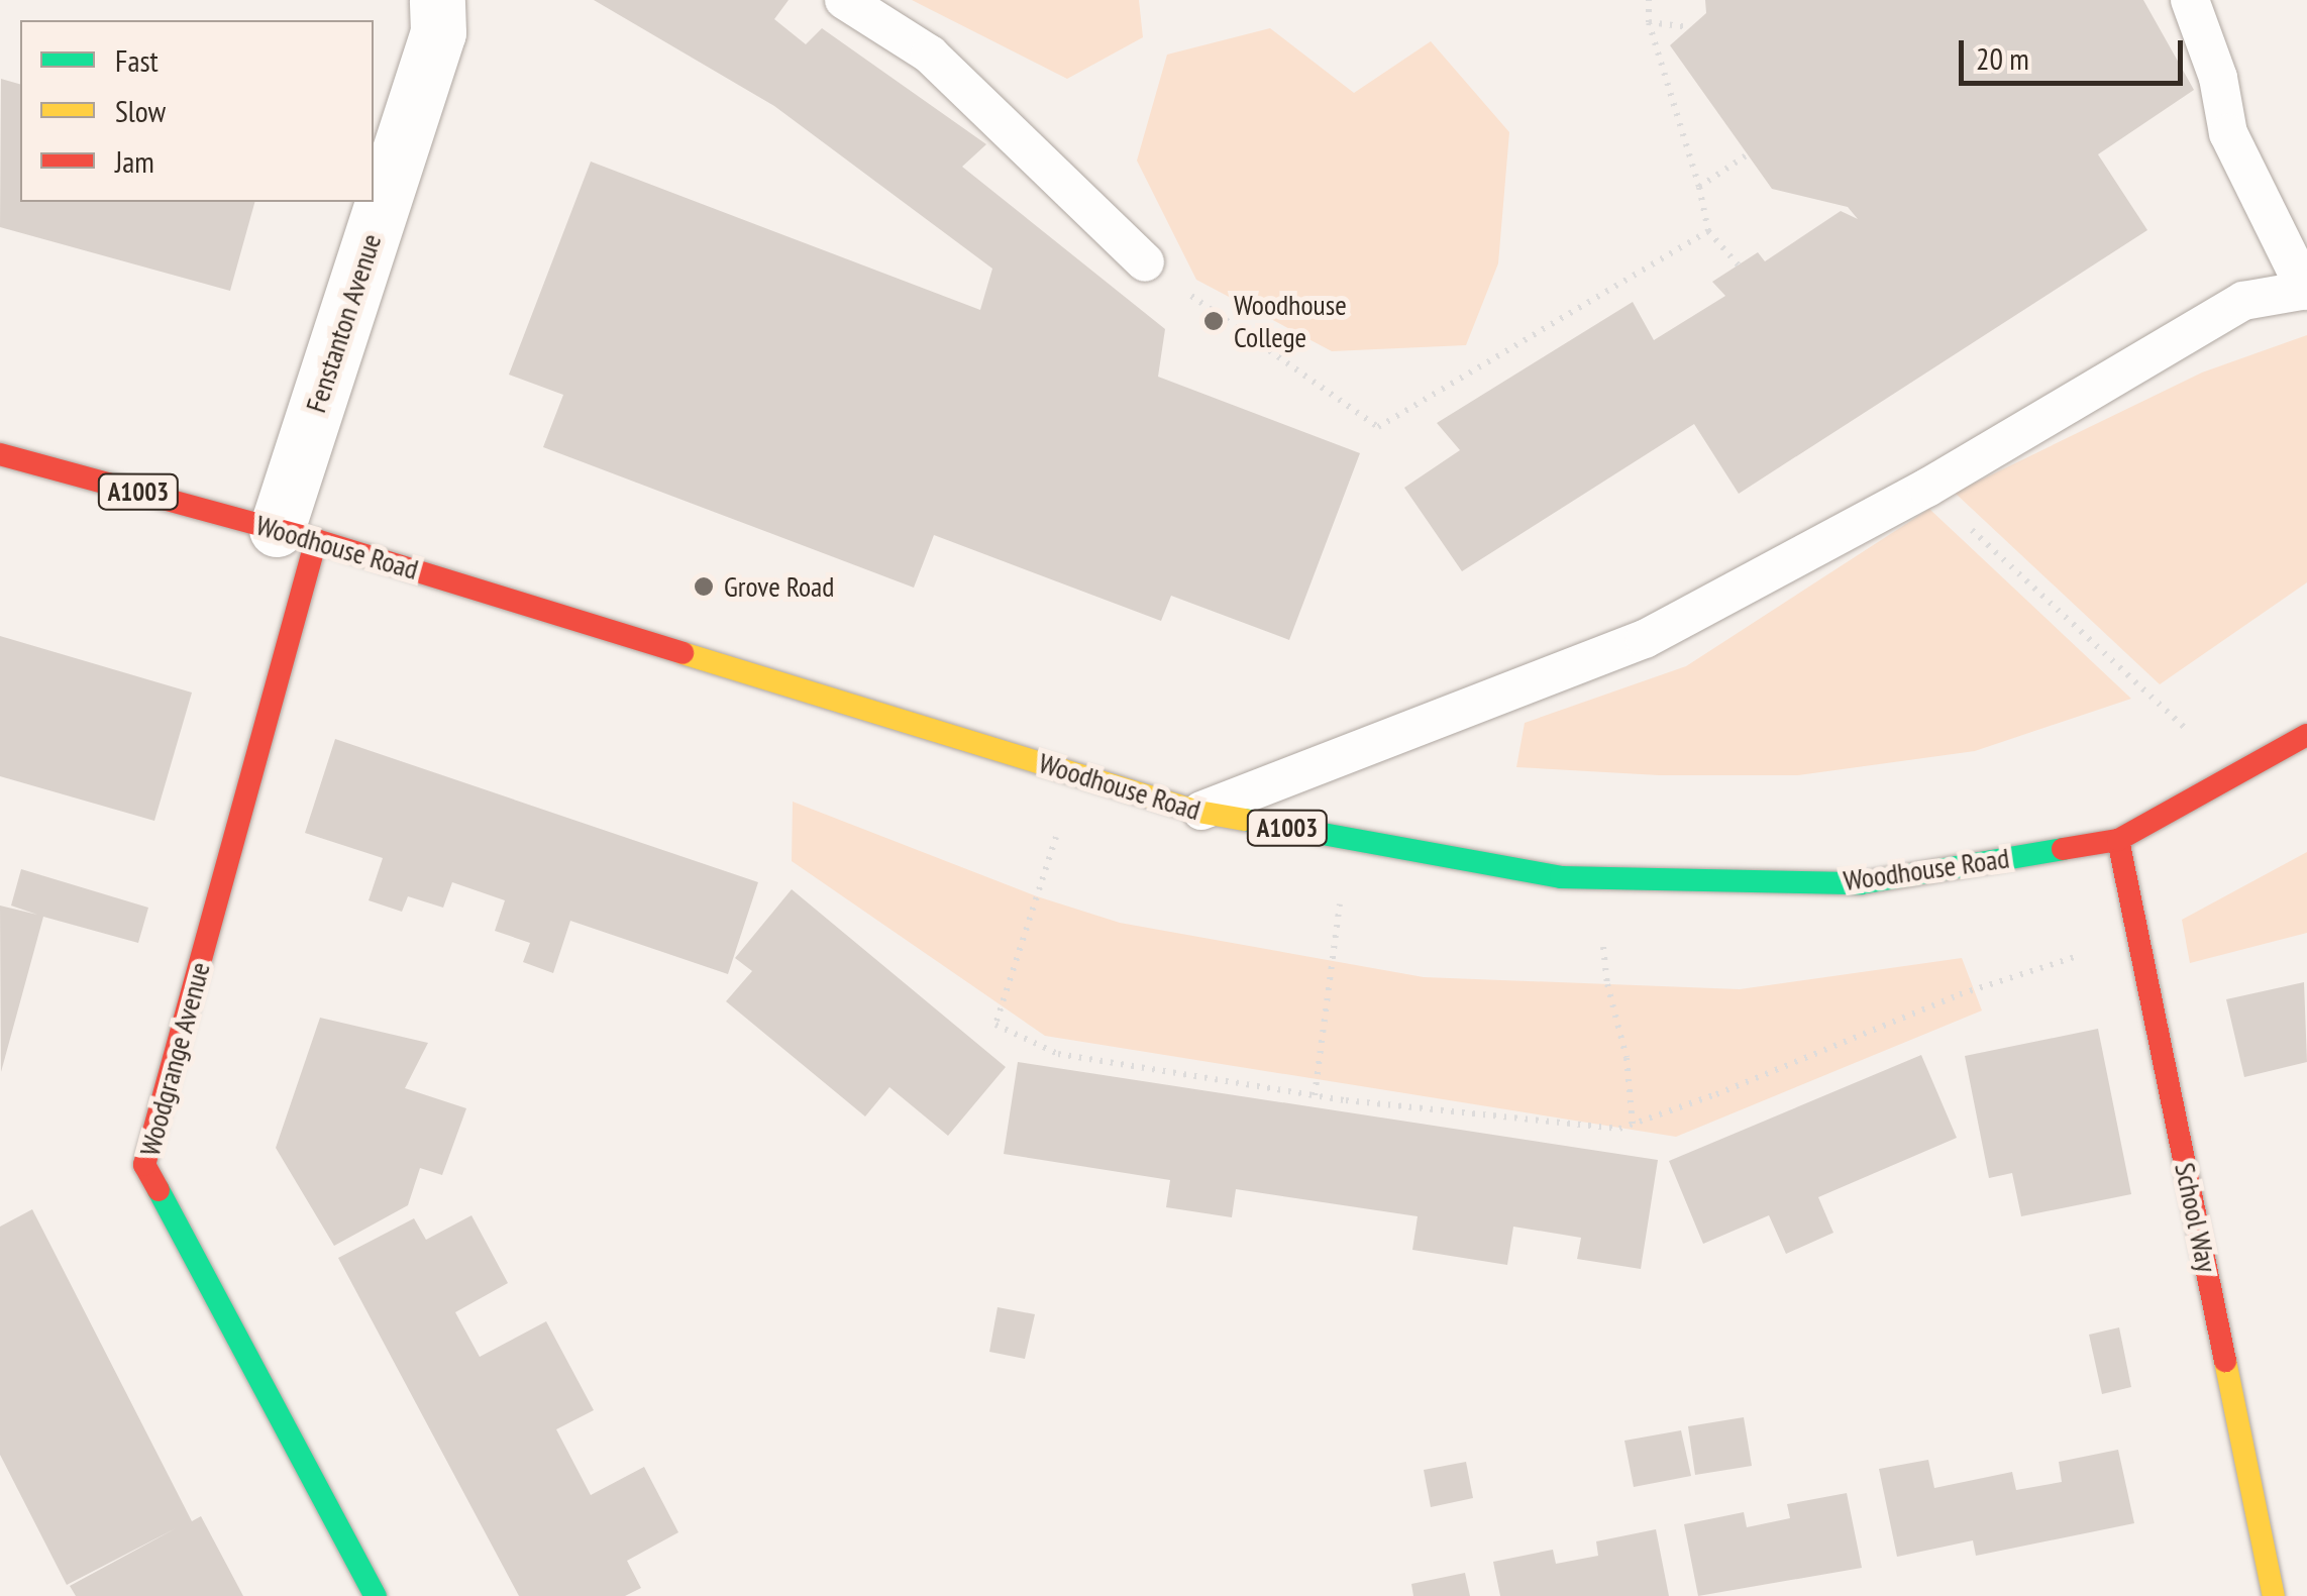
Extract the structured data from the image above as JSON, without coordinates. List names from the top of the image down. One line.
{"streets":{"main road":["A1003","Woodhouse Road","Woodgrange Avenue","School Way"],"street":["Fenstanton Avenue"]},"crossings":[["Fenstanton Avenue","Woodhouse Road"],["Fenstanton Avenue","Woodgrange Avenue"],["Woodhouse Road","Woodgrange Avenue"],["Woodhouse Road","School Way"]],"places":["Woodhouse College","Grove Road"],"legend":["Fast","Slow","Jam"],"scale_bar":"20 m"}
